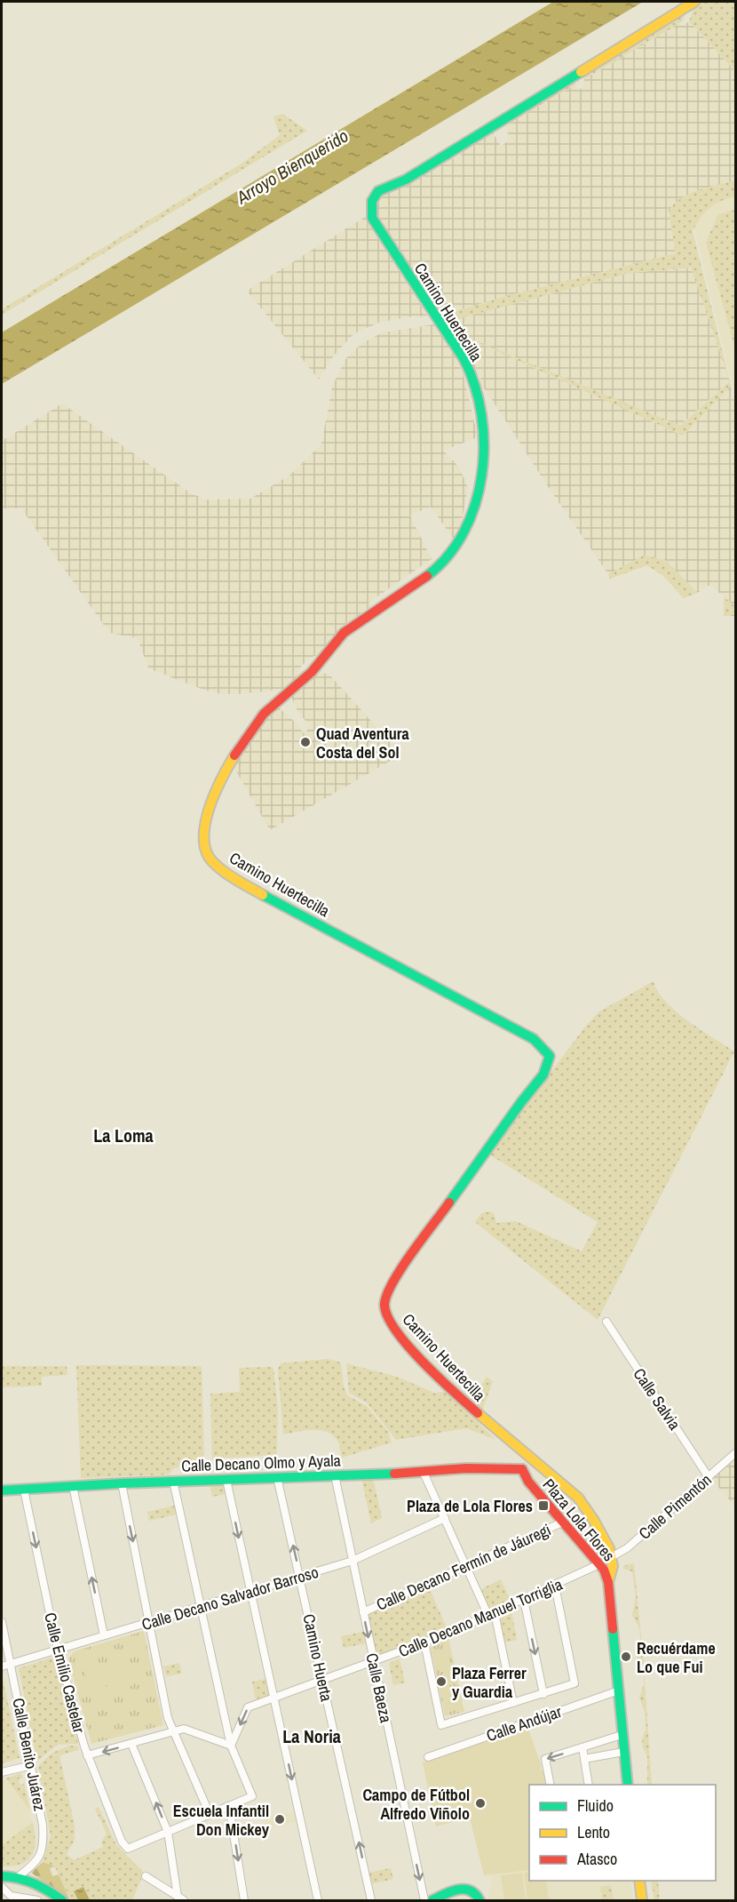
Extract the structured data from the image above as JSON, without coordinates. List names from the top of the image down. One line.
{"streets":{"street":["Camino Huertecilla","Calle Salvia","Calle Decano Olmo y Ayala","Calle Pimentón","Plaza Lola Flores","Calle Decano Fermín de Jáuregi","Calle Decano Salvador Barroso","Calle Decano Manuel Torriglia","Camino Huerta","Calle Emilio Castelar","Calle Baeza","Calle Andújar","Calle Benito Juárez"]},"crossings":[["Camino Huertecilla","Plaza Lola Flores"],["Calle Salvia","Calle Pimentón"],["Calle Decano Olmo y Ayala","Plaza Lola Flores"],["Calle Decano Olmo y Ayala","Camino Huerta"],["Calle Decano Olmo y Ayala","Calle Emilio Castelar"],["Calle Decano Olmo y Ayala","Calle Baeza"],["Calle Pimentón","Plaza Lola Flores"],["Plaza Lola Flores","Calle Decano Fermín de Jáuregi"],["Plaza Lola Flores","Calle Decano Manuel Torriglia"],["Calle Decano Fermín de Jáuregi","Calle Baeza"],["Calle Decano Salvador Barroso","Camino Huerta"],["Calle Decano Salvador Barroso","Calle Emilio Castelar"],["Calle Decano Salvador Barroso","Calle Baeza"],["Calle Decano Salvador Barroso","Calle Benito Juárez"],["Calle Decano Manuel Torriglia","Camino Huerta"],["Calle Decano Manuel Torriglia","Calle Baeza"]],"one_way":["Calle Baeza"],"districts":["La Loma","La Noria"],"water":["Arroyo Bienquerido"],"places":{"other":["Quad Aventura Costa del Sol","Recuérdame Lo que Fui","Plaza Ferrer y Guardia","Campo de Fútbol Alfredo Viñolo","Escuela Infantil Don Mickey"],"transit":["Plaza de Lola Flores"]},"legend":["Fluido","Lento","Atasco"]}
